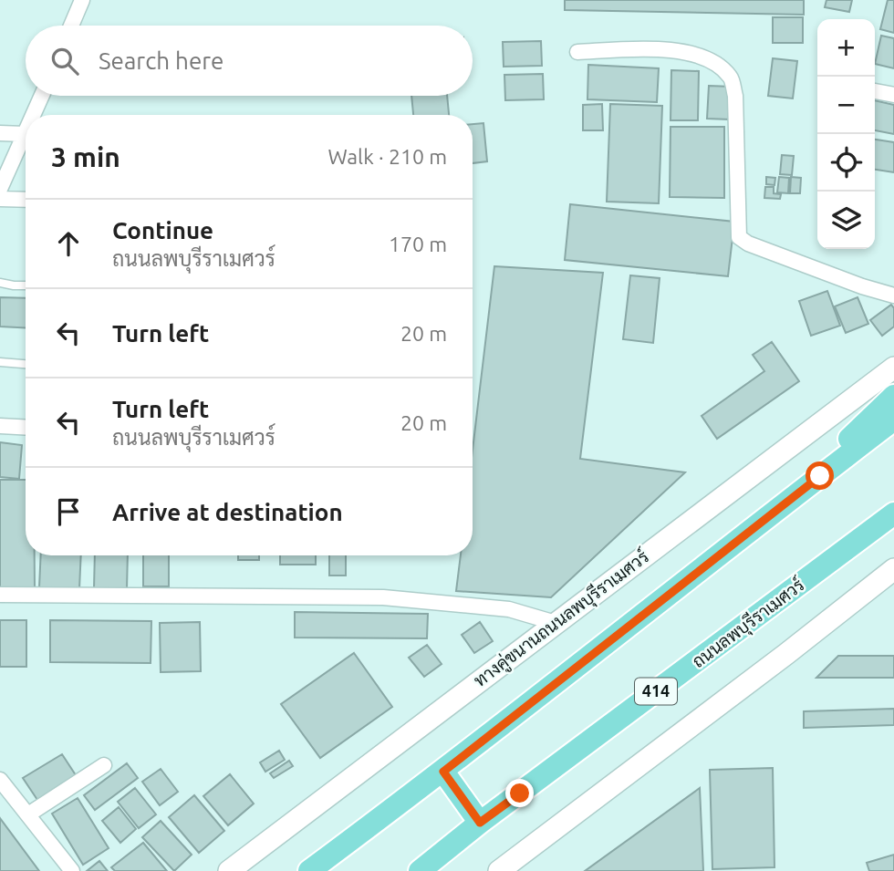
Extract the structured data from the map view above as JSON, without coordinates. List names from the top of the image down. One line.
{"streets":{"main road":["ทางคู่ขนานถนนลพบุรีราเมศวร์","ถนนลพบุรีราเมศวร์","414"]},"page":{"map_buttons":["+","−"],"search":"Search here","heading":["3 min","Walk · 210 m"],"list":[["Continue","ถนนลพบุรีราเมศวร์","170 m"],["Turn left","20 m"],["Turn left","ถนนลพบุรีราเมศวร์","20 m"],"Arrive at destination"]}}
